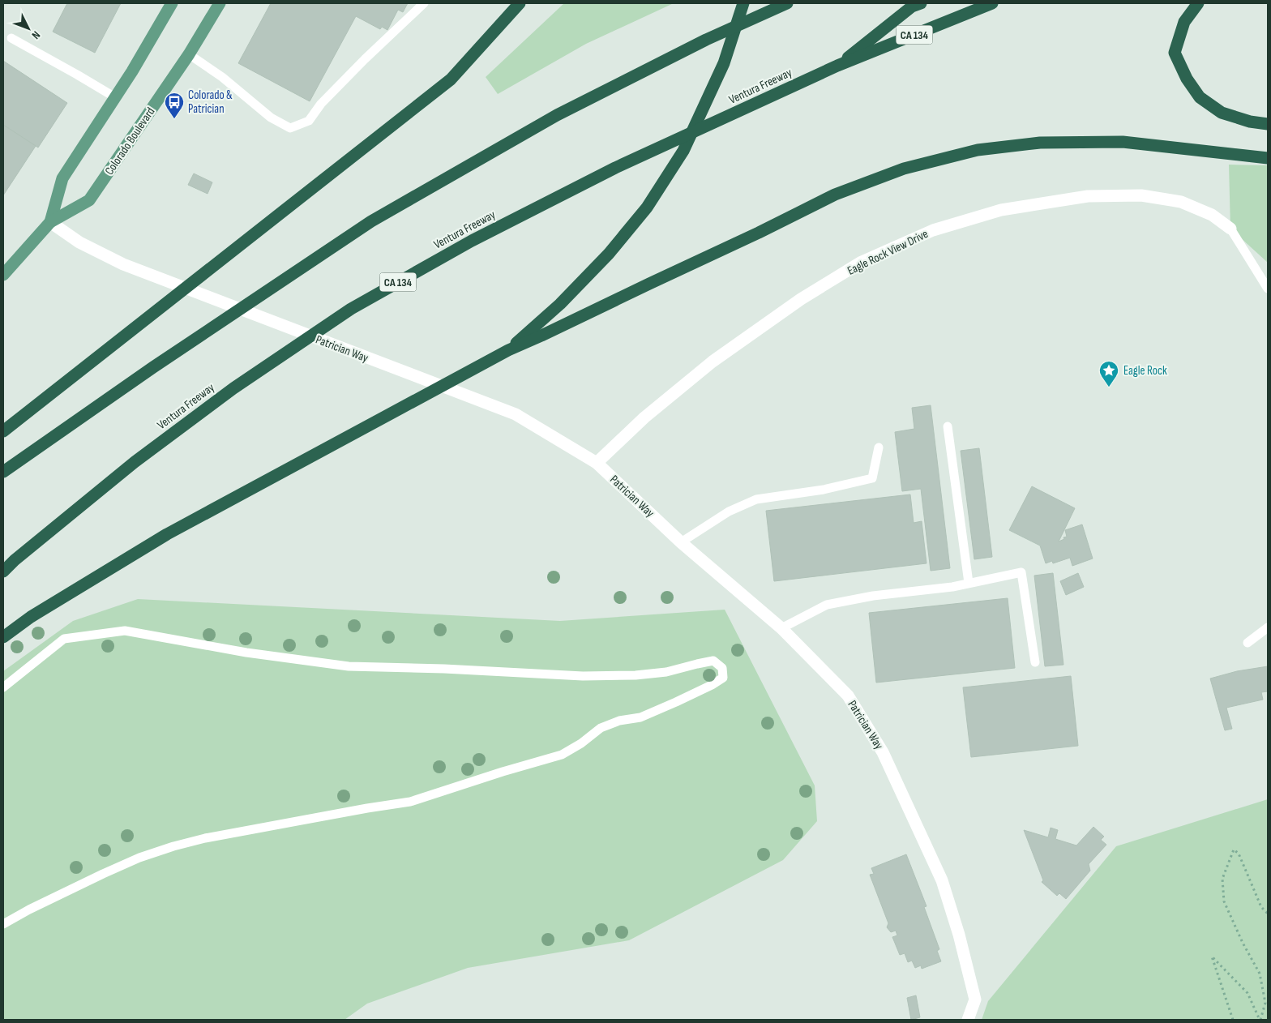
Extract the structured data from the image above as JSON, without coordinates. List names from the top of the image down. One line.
{"streets":{"highway":["CA 134","Ventura Freeway"],"main road":["Colorado Boulevard"],"street":["Eagle Rock View Drive","Patrician Way"]},"crossings":[["Colorado Boulevard","Patrician Way"],["Eagle Rock View Drive","Patrician Way"]],"places":{"bus stop":["Colorado & Patrician"],"place":["Eagle Rock"]},"north":"bottom right"}
